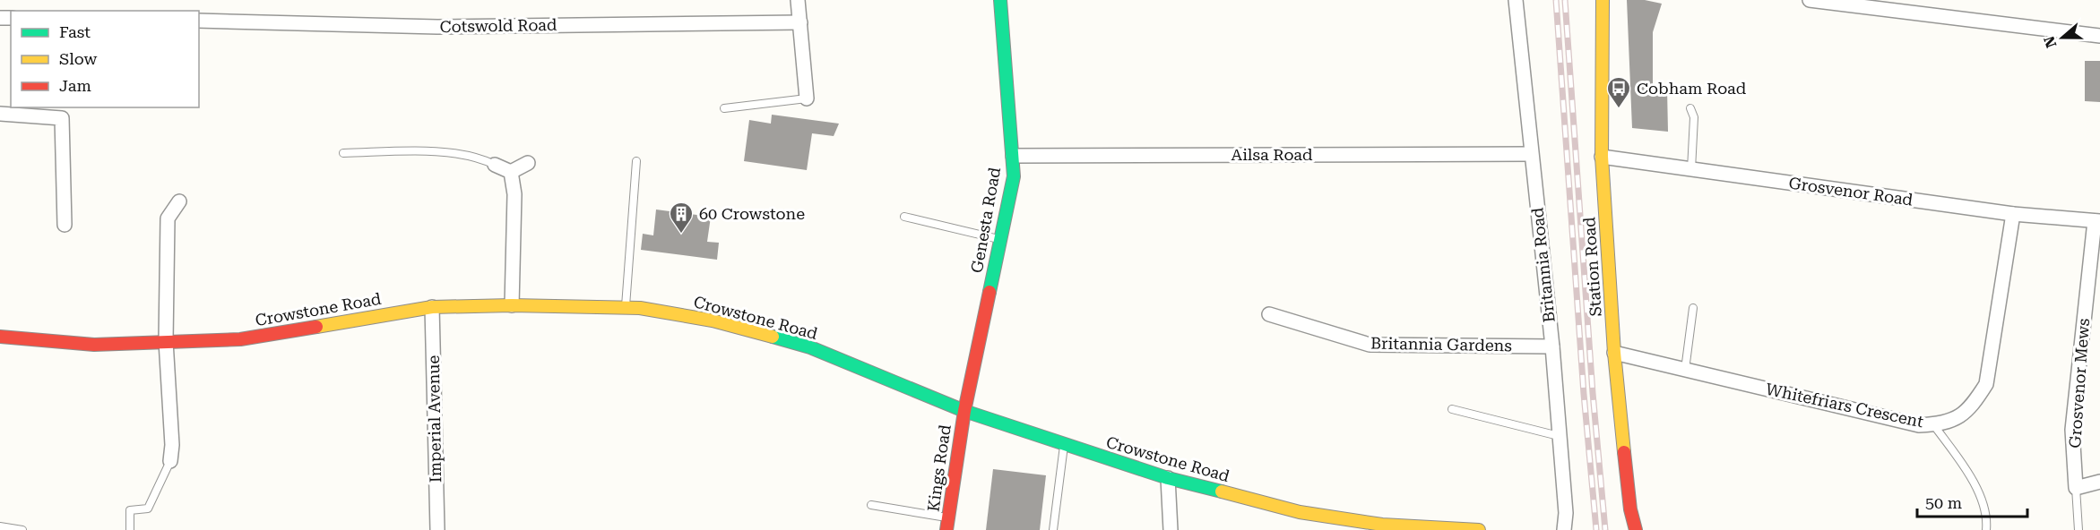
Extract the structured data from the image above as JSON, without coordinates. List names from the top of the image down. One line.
{"streets":{"street":["Cotswold Road","Ailsa Road","Grosvenor Road","Genesta Road","Britannia Road","Station Road","Crowstone Road","Britannia Gardens","Grosvenor Mews","Whitefriars Crescent","Imperial Avenue","Kings Road"]},"crossings":[["Ailsa Road","Genesta Road"],["Ailsa Road","Britannia Road"],["Grosvenor Road","Station Road"],["Grosvenor Road","Grosvenor Mews"],["Grosvenor Road","Whitefriars Crescent"],["Genesta Road","Crowstone Road"],["Genesta Road","Kings Road"],["Britannia Road","Britannia Gardens"],["Station Road","Whitefriars Crescent"],["Crowstone Road","Imperial Avenue"],["Crowstone Road","Kings Road"]],"places":{"bus stop":["Cobham Road"],"building":["60 Crowstone"]},"legend":["Fast","Slow","Jam"],"scale_bar":"50 m","north":"left"}
